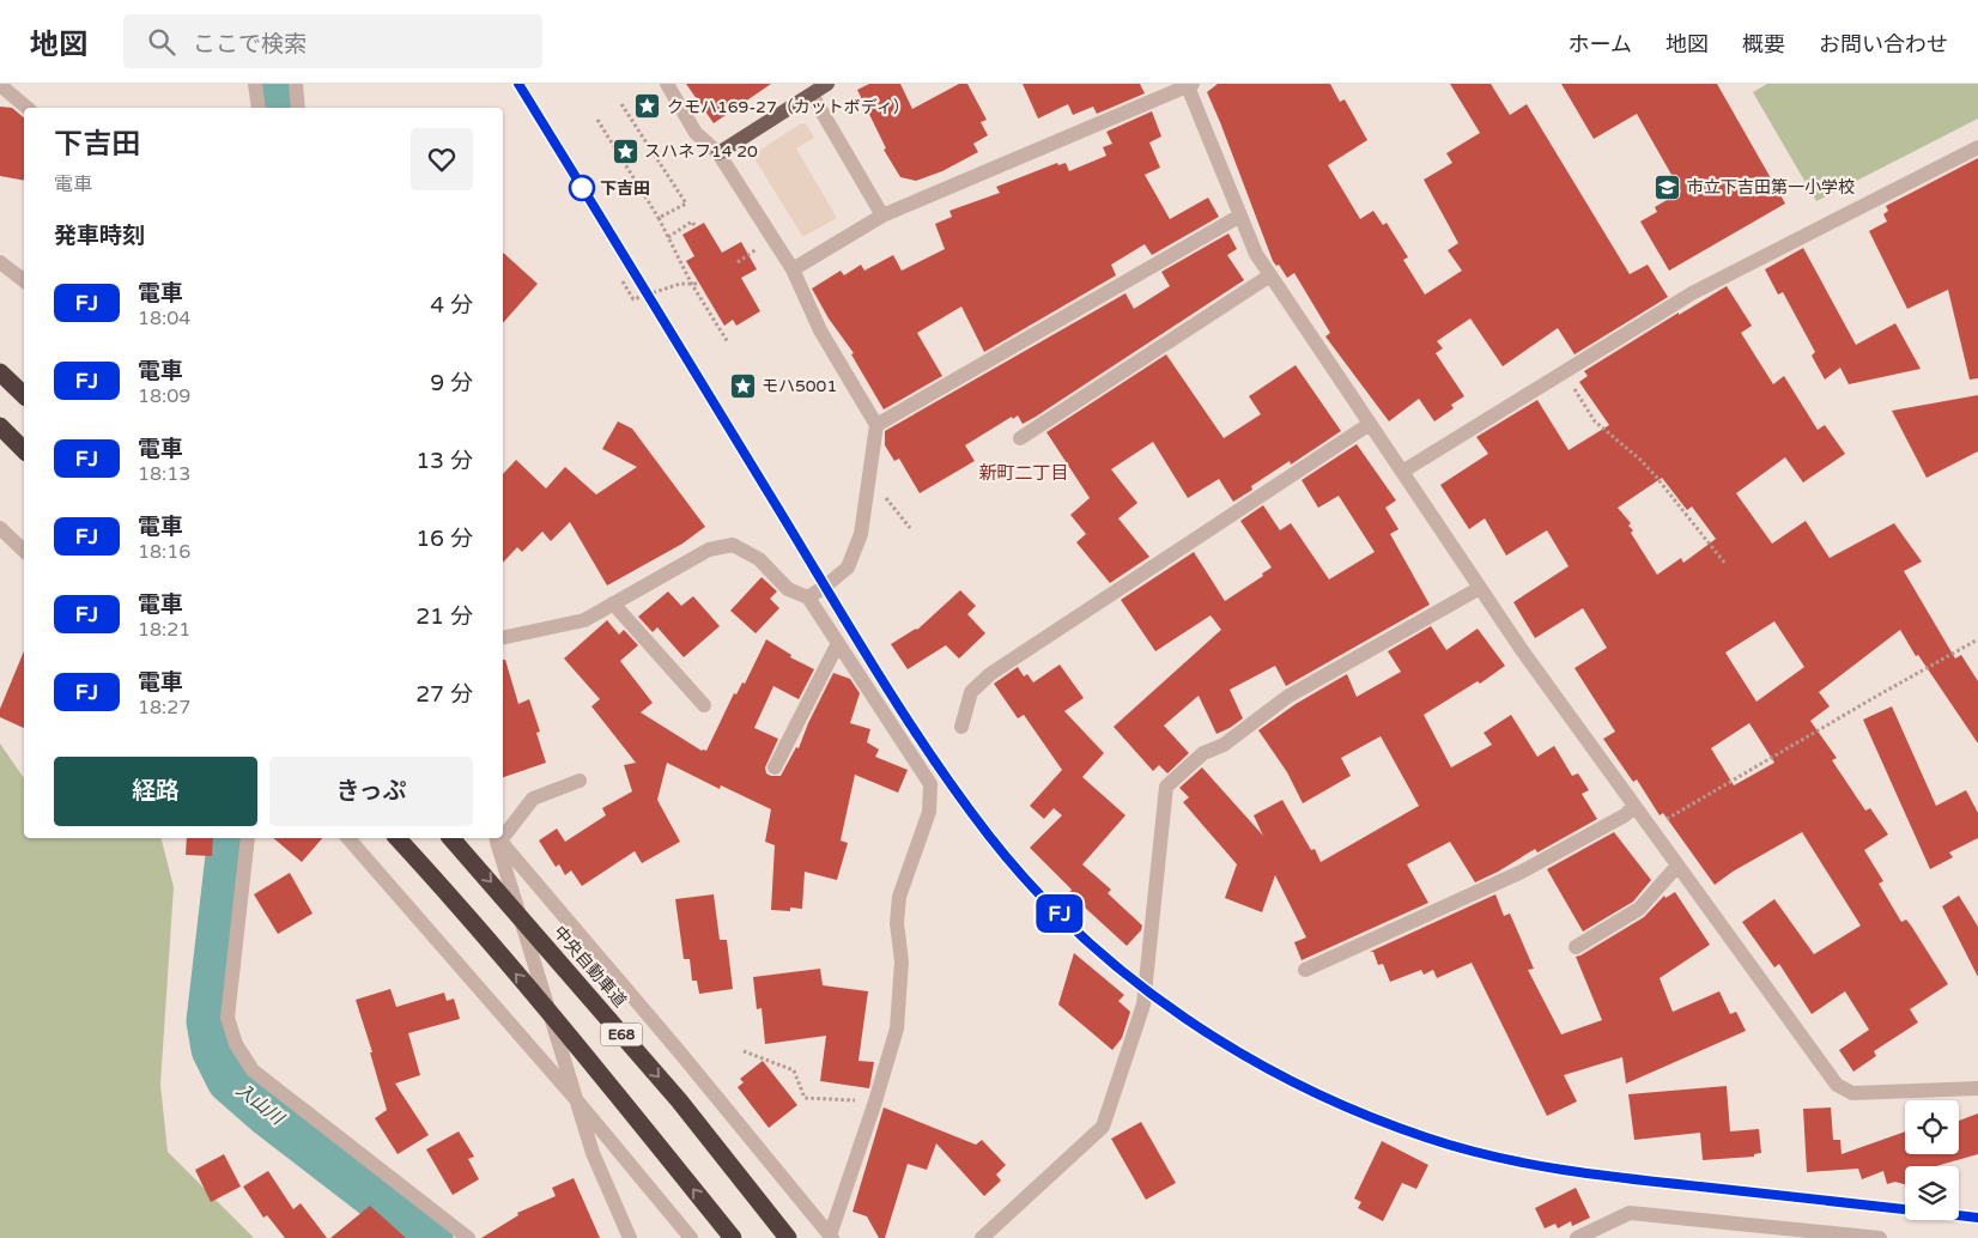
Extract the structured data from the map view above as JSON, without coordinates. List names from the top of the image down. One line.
{"streets":{"highway":["中央自動車道","E68"]},"districts":["新町二丁目"],"water":["入山川"],"places":{"place":["クモハ169-27（カットボディ）","スハネフ14 20","モハ5001"],"school or university":["市立下吉田第一小学校"],"other":["下吉田"]},"page":{"header":"地図","search":"ここで検索","nav":["ホーム","地図","概要","お問い合わせ"],"on_map":"FJ","heading":[["下吉田","電車"],"発車時刻"],"list":[{"mark":"FJ","name":"電車","note":"18:04","value":"4 分"},{"mark":"FJ","name":"電車","note":"18:09","value":"9 分"},{"mark":"FJ","name":"電車","note":"18:13","value":"13 分"},{"mark":"FJ","name":"電車","note":"18:16","value":"16 分"},{"mark":"FJ","name":"電車","note":"18:21","value":"21 分"},{"mark":"FJ","name":"電車","note":"18:27","value":"27 分"}],"buttons":["経路","きっぷ"]}}
